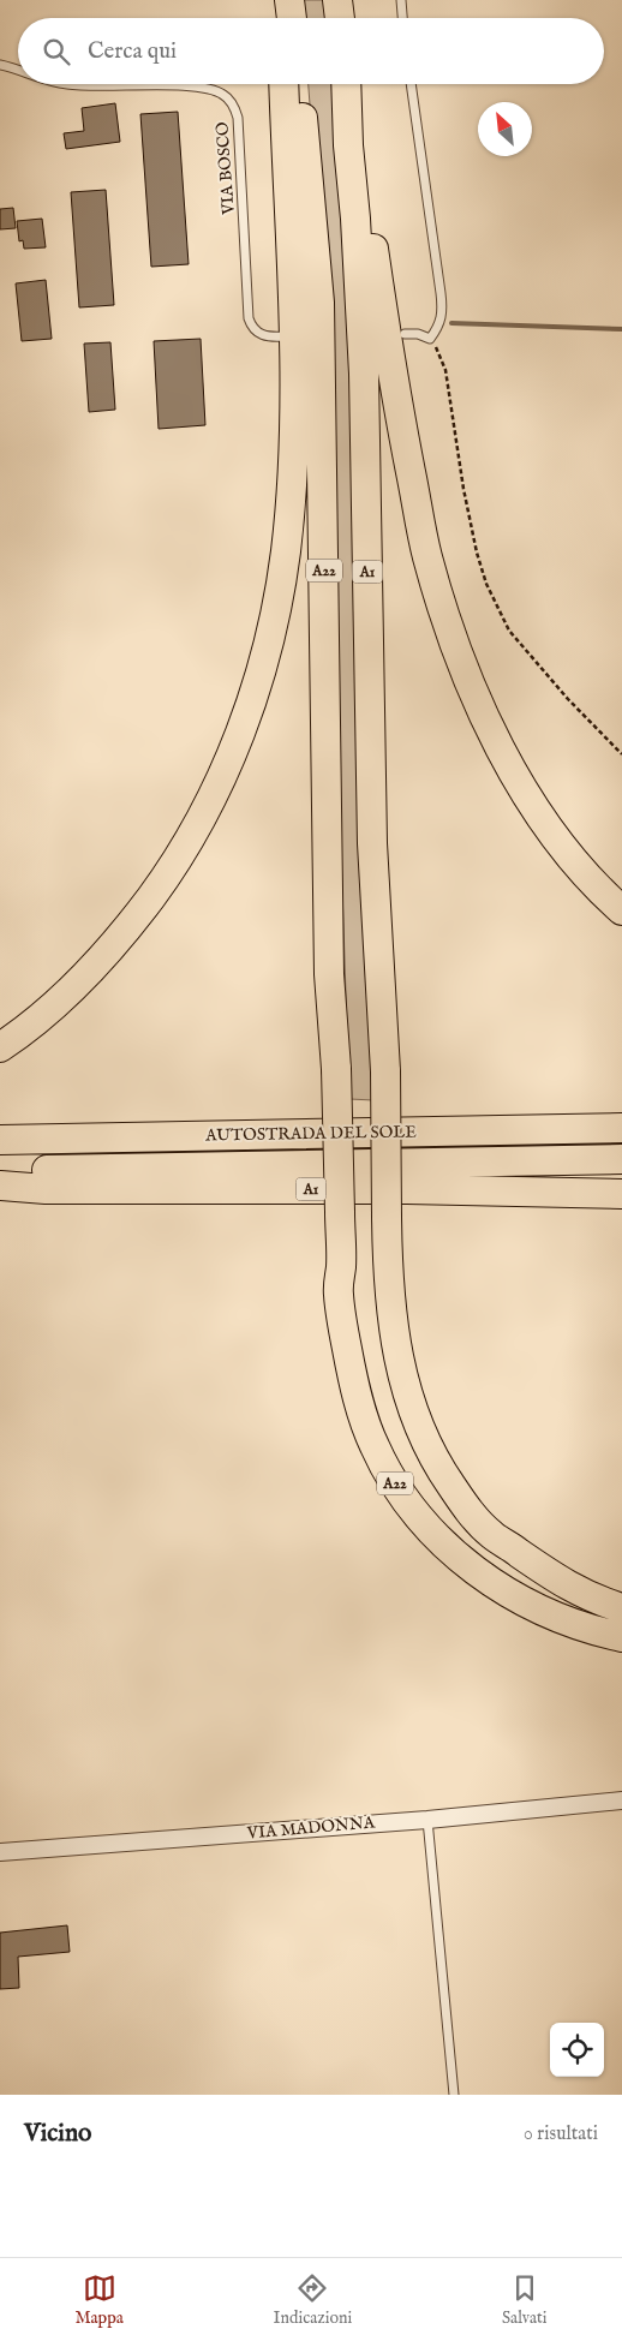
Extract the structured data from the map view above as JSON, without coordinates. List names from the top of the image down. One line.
{"streets":{"highway":["A22","A1","AUTOSTRADA DEL SOLE"],"street":["VIA MADONNA"],"lane":["VIA BOSCO"]},"north":"top left","page":{"search":"Cerca qui","heading":["Vicino","0 risultati"],"nav":["Mappa","Indicazioni","Salvati"]}}
